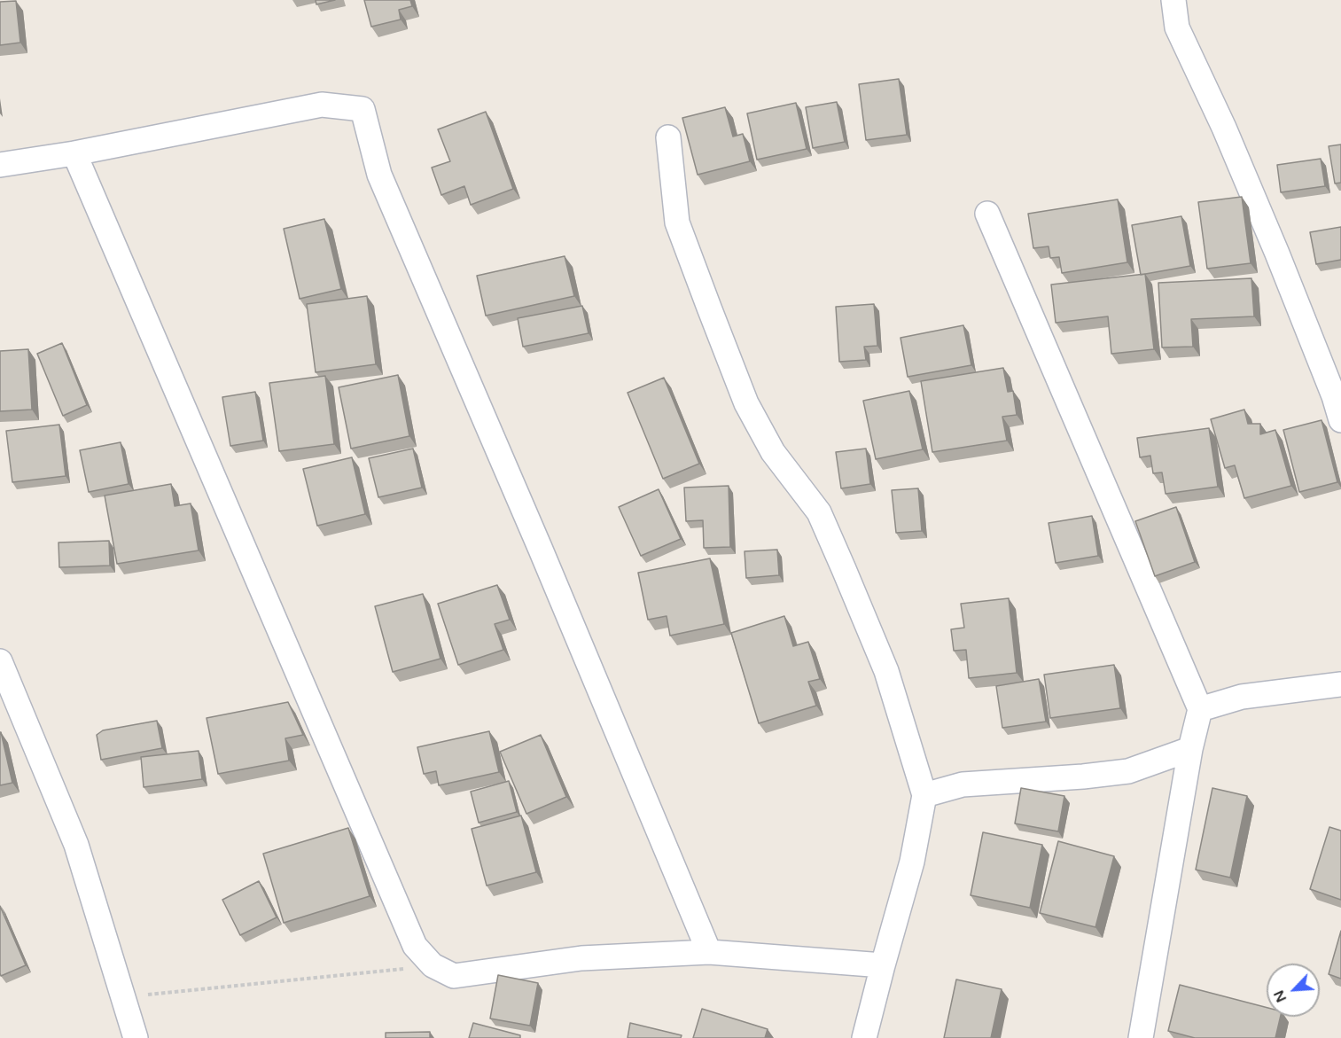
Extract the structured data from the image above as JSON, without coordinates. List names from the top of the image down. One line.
{"north":"bottom left"}
